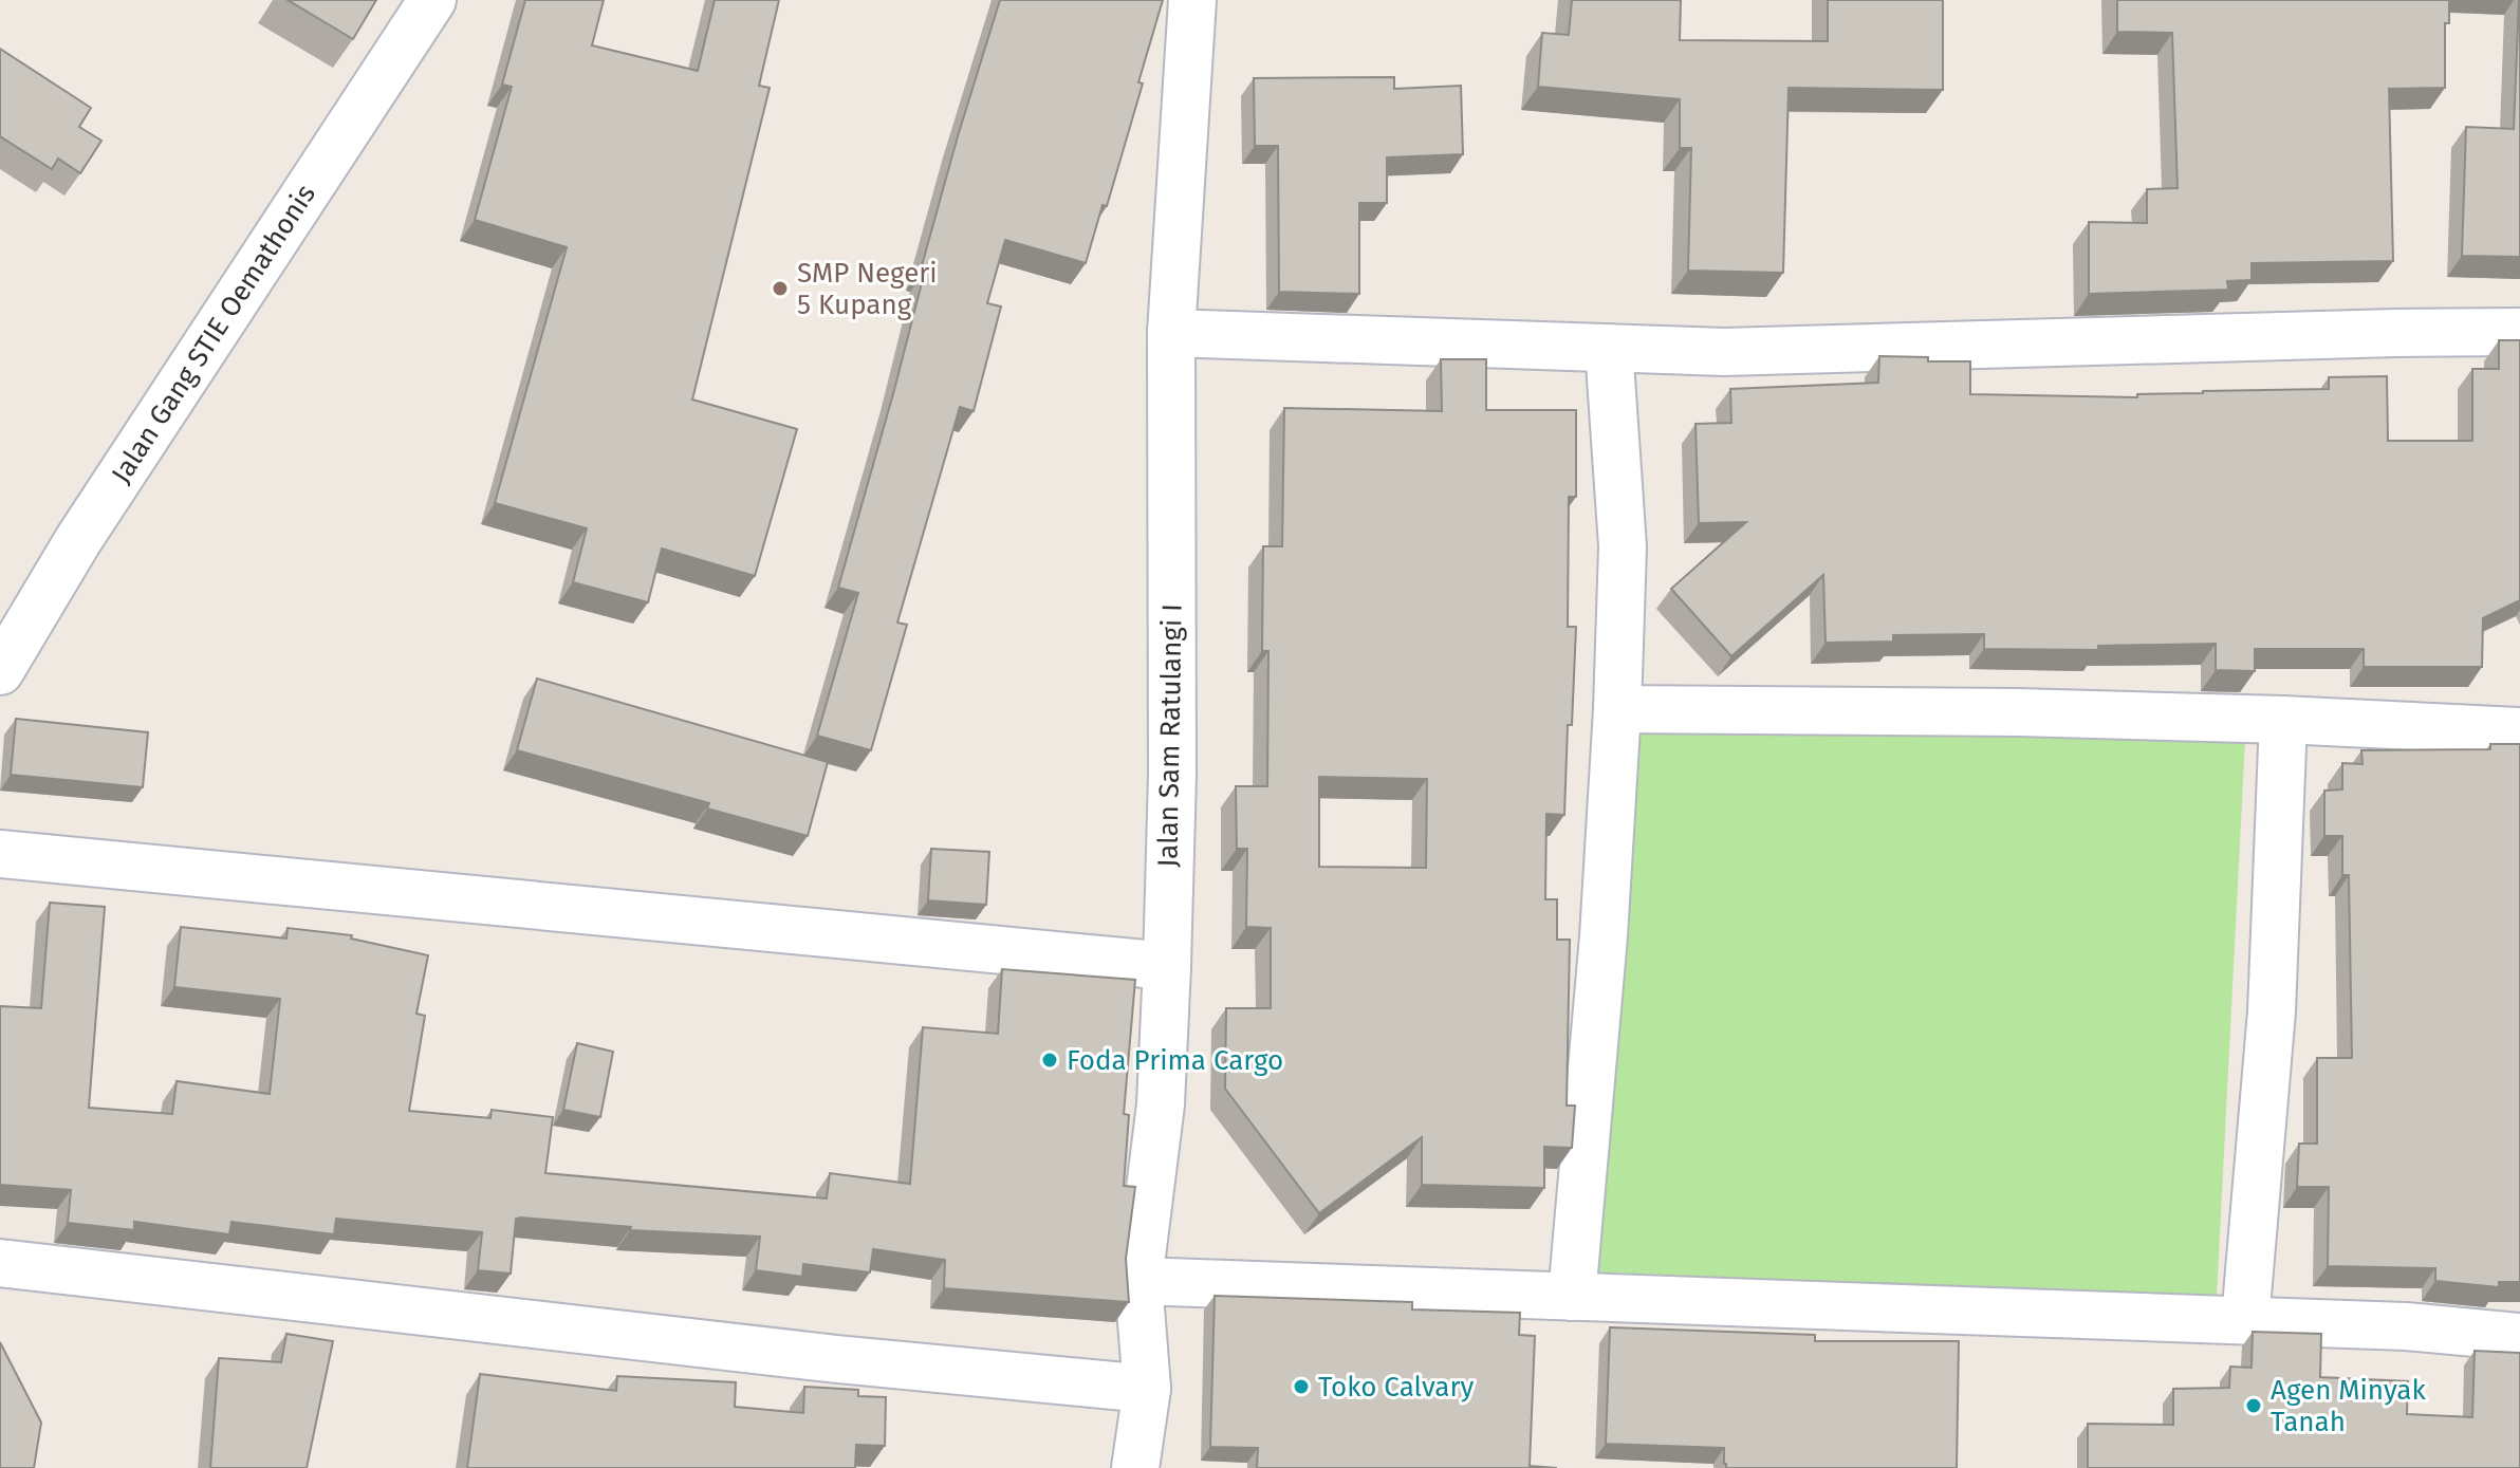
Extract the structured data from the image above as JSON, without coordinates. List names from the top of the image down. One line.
{"streets":{"street":["Jalan Gang STIE Oemathonis","Jalan Sam Ratulangi I"]},"places":["SMP Negeri 5 Kupang","Foda Prima Cargo","Toko Calvary","Agen Minyak Tanah"]}
